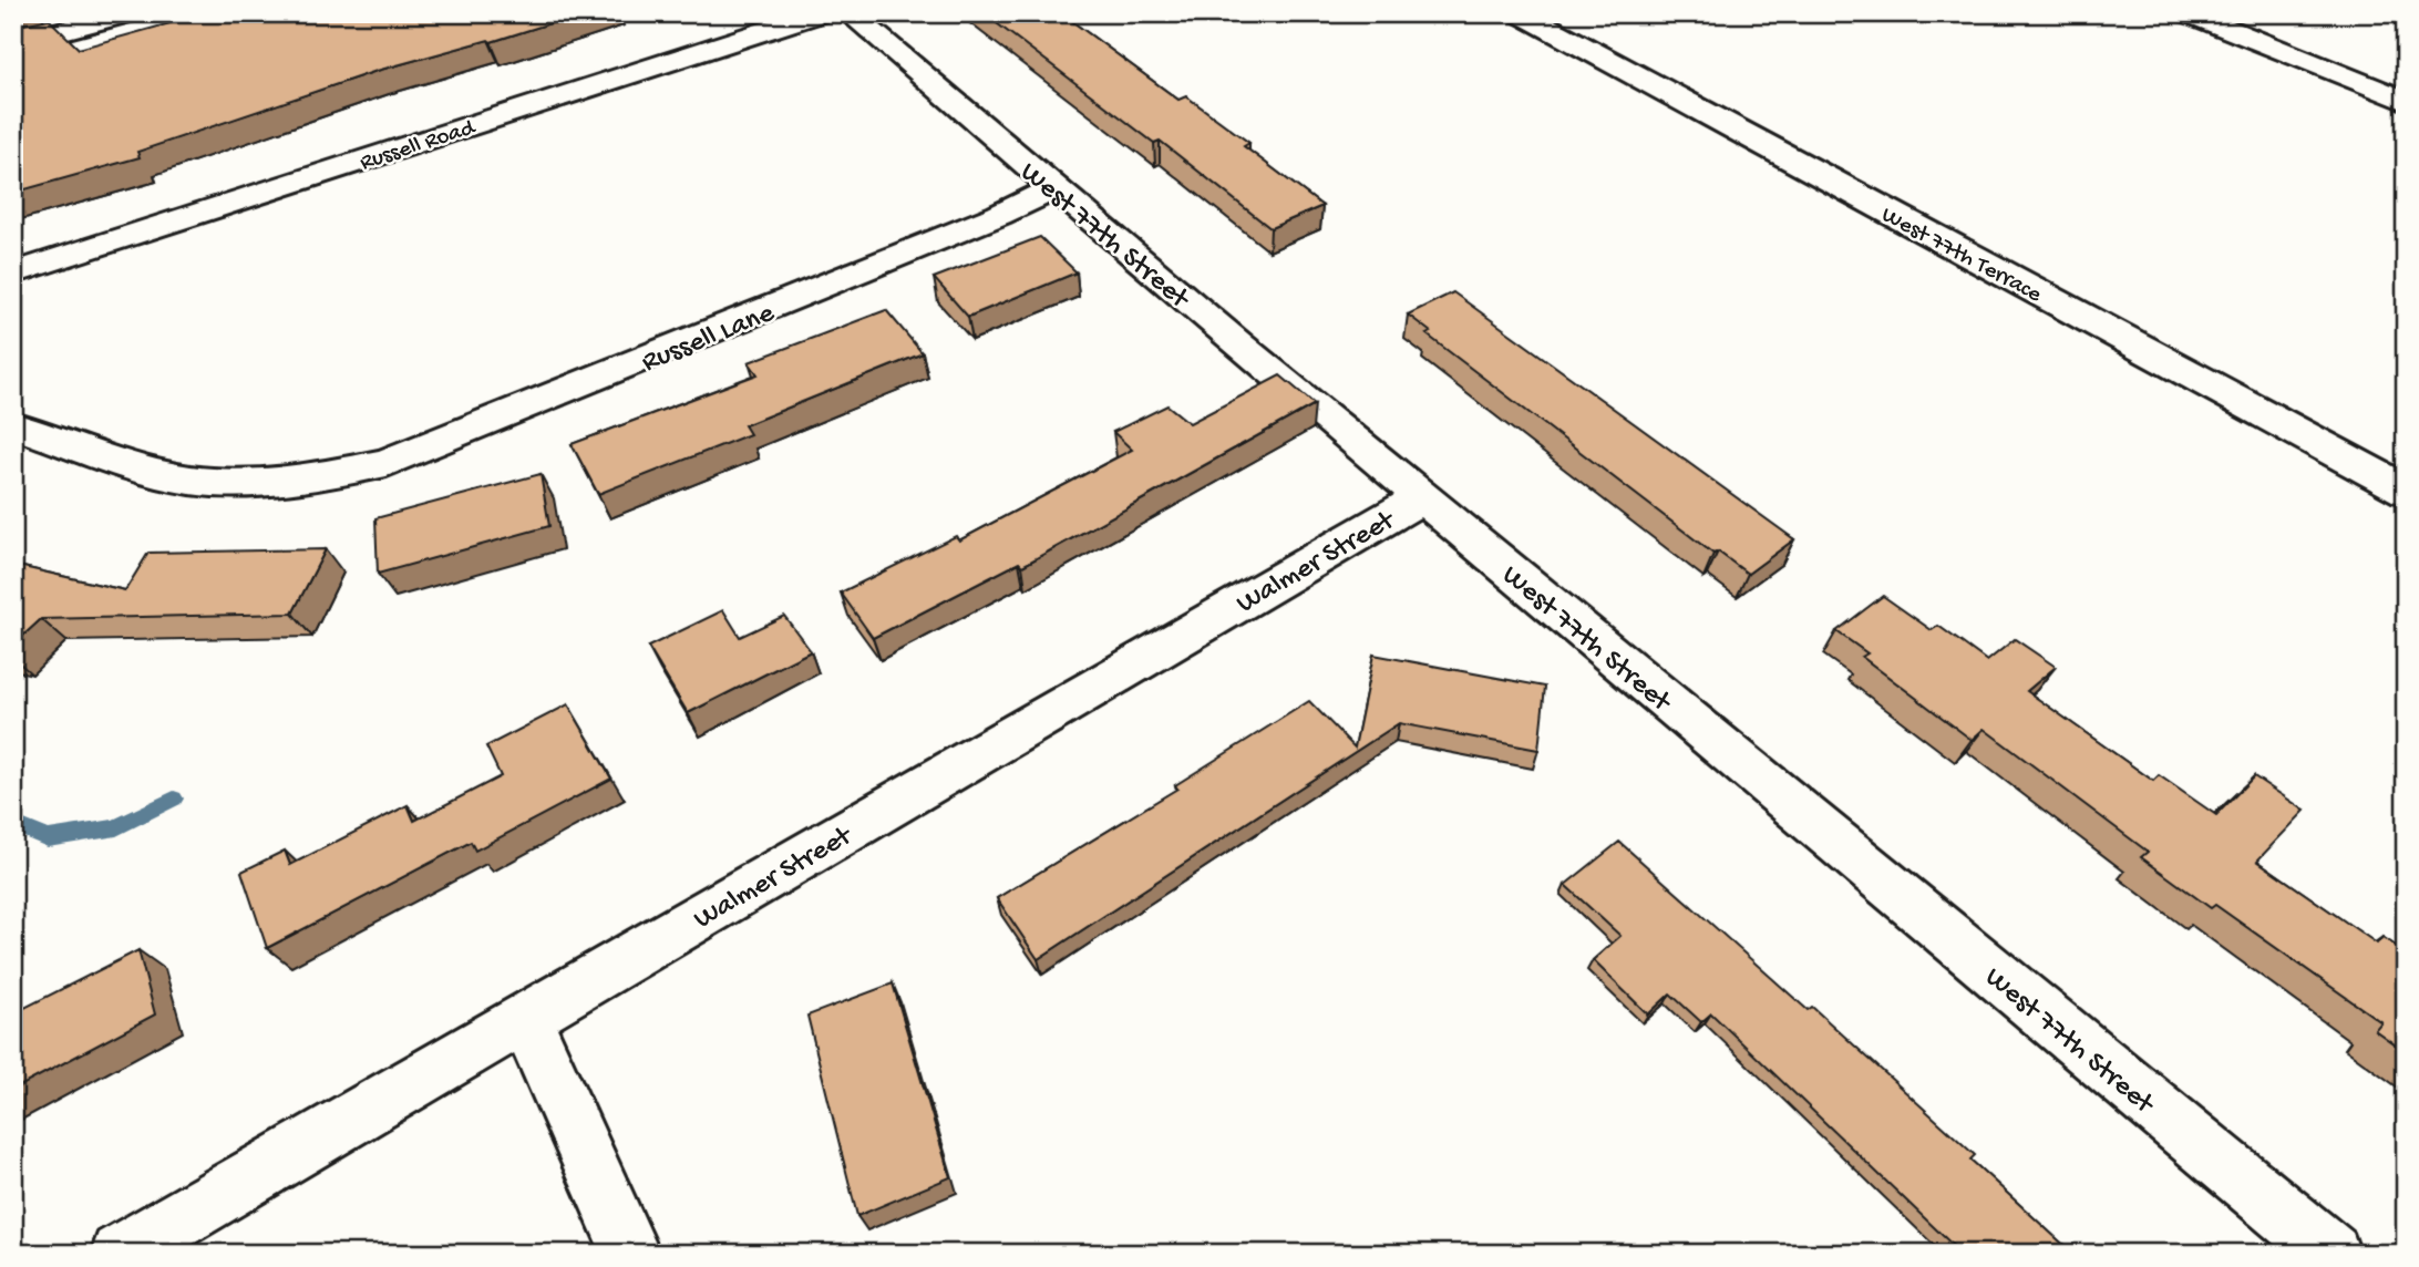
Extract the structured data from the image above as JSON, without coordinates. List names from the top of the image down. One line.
{"streets":{"street":["Russell Road","West 77th Street","West 77th Terrace","Russell Lane","Walmer Street"]},"crossings":[["West 77th Street","Russell Lane"],["West 77th Street","Walmer Street"]]}
